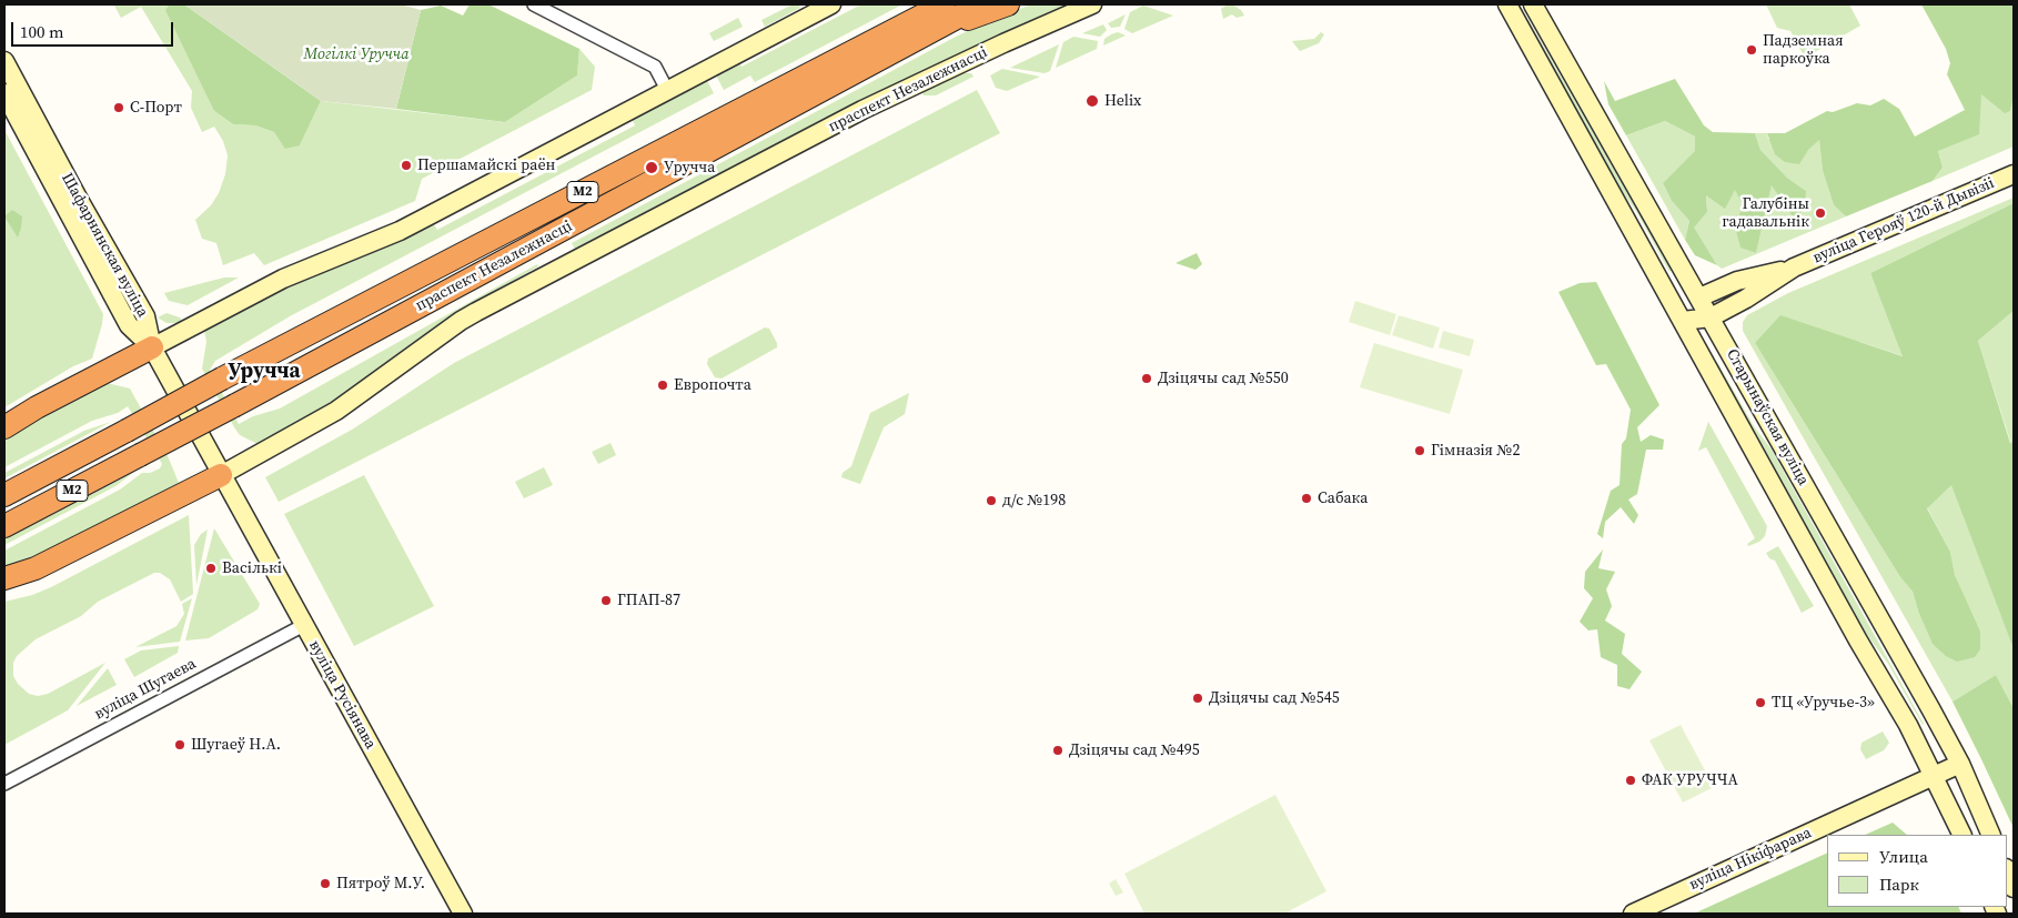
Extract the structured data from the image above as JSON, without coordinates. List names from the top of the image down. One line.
{"streets":{"highway":["праспект Незалежнасці","М2"],"main road":["вуліца Герояў 120-й Дывізіі","Шафарнянская вуліца","Старынаўская вуліца","вуліца Русіянава","вуліца Нікіфарава"],"street":["вуліца Шугаева"]},"crossings":[["праспект Незалежнасці","вуліца Русіянава"],["вуліца Герояў 120-й Дывізіі","Старынаўская вуліца"],["Шафарнянская вуліца","вуліца Русіянава"],["Старынаўская вуліца","вуліца Нікіфарава"],["вуліца Шугаева","вуліца Русіянава"]],"districts":["Уручча"],"parks":["Могілкі Уручча"],"places":["Падземная паркоўка","Helix","С-Порт","Першамайскі раён","Уручча","Галубіны гадавальнік","Дзіцячы сад №550","Европочта","Гімназія №2","Сабака","д/с №198","Васількі","ГПАП-87","Дзіцячы сад №545","ТЦ «Уручье-3»","Шугаеў Н.А.","Дзіцячы сад №495","ФАК УРУЧЧА","Пятроў М.У."],"legend":["Улица","Парк"],"scale_bar":"100 m"}
